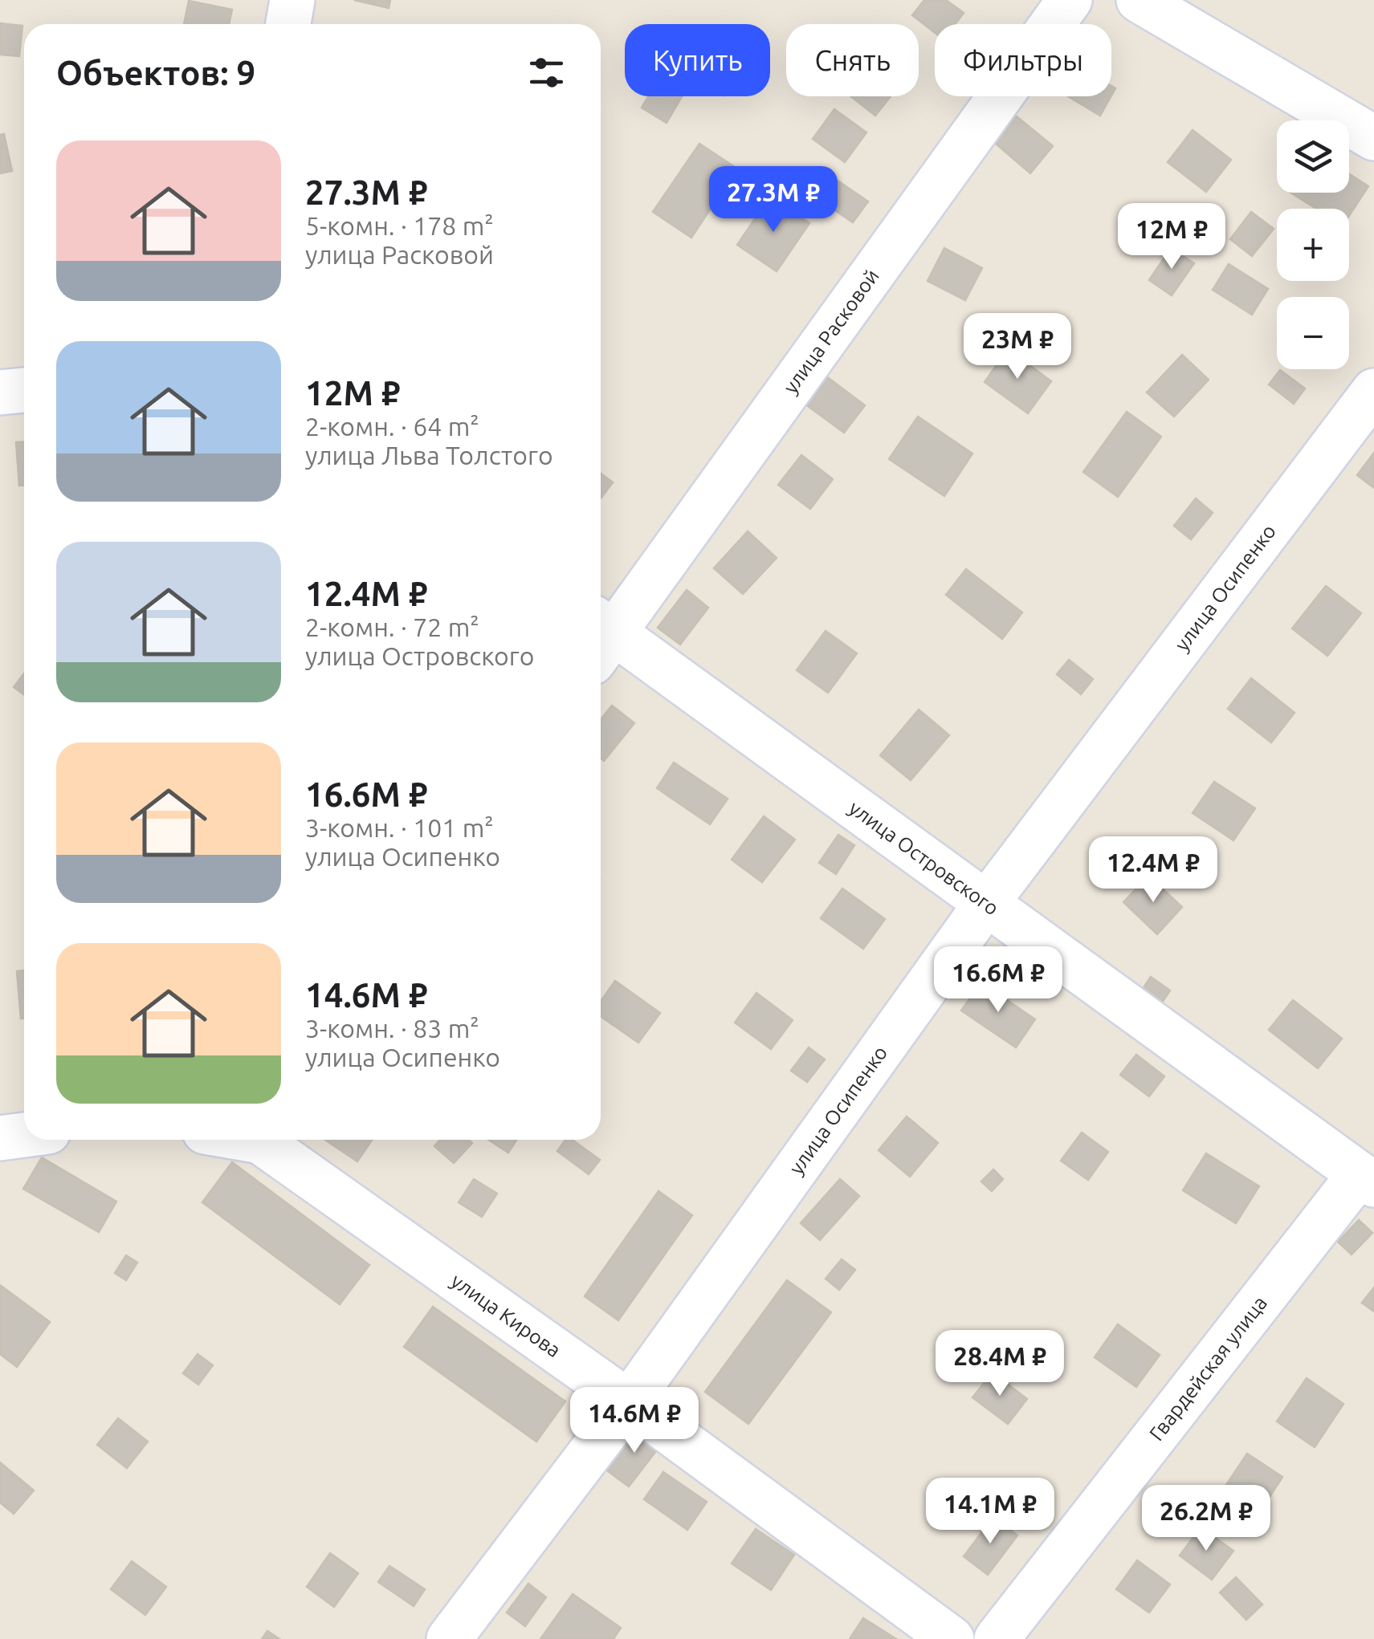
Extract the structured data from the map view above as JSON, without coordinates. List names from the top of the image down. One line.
{"streets":{"street":["улица Расковой","улица Осипенко","улица Островского","улица Кирова","Гвардейская улица"]},"crossings":[["улица Осипенко","улица Островского"],["улица Осипенко","улица Кирова"],["улица Островского","Гвардейская улица"]],"page":{"chip":["Купить","Снять","Фильтры"],"heading":"Объектов: 9","map_buttons":["+","−"],"list":[{"name":"27.3M ₽","note":"5-комн. · 178 m² · улица Расковой"},{"name":"12M ₽","note":"2-комн. · 64 m² · улица Льва Толстого"},{"name":"12.4M ₽","note":"2-комн. · 72 m² · улица Островского"},{"name":"16.6M ₽","note":"3-комн. · 101 m² · улица Осипенко"},{"name":"14.6M ₽","note":"3-комн. · 83 m² · улица Осипенко"}],"price":["27.3M ₽","12M ₽","23M ₽","12.4M ₽","16.6M ₽","28.4M ₽","14.6M ₽","14.1M ₽","26.2M ₽"]}}
